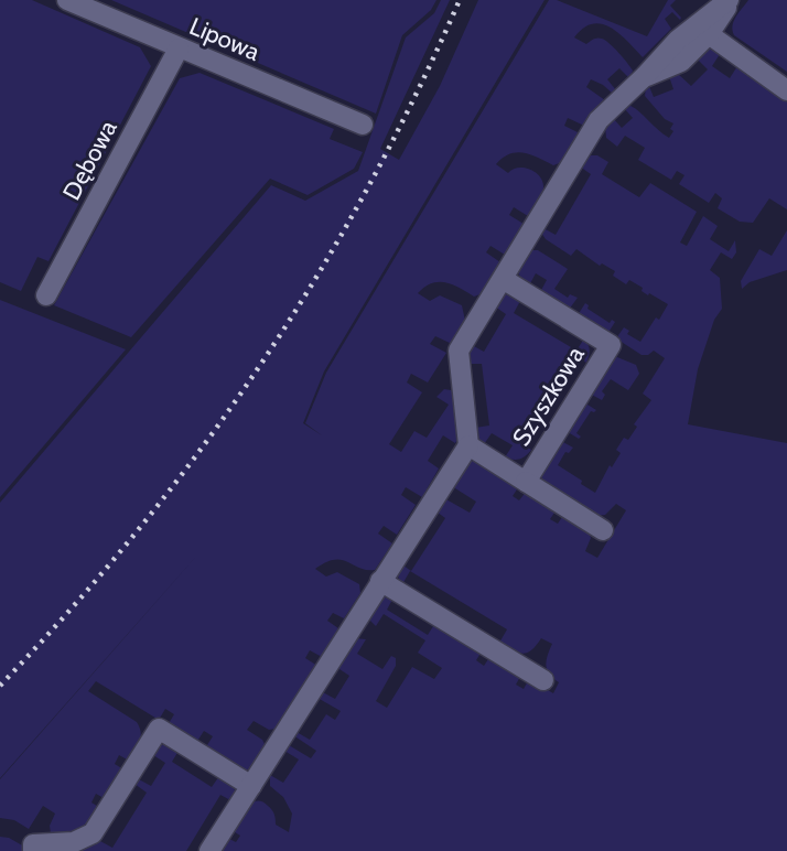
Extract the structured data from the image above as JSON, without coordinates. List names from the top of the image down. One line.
{"streets":{"street":["Lipowa","Dębowa","Szyszkowa"]},"crossings":[["Lipowa","Dębowa"]]}
